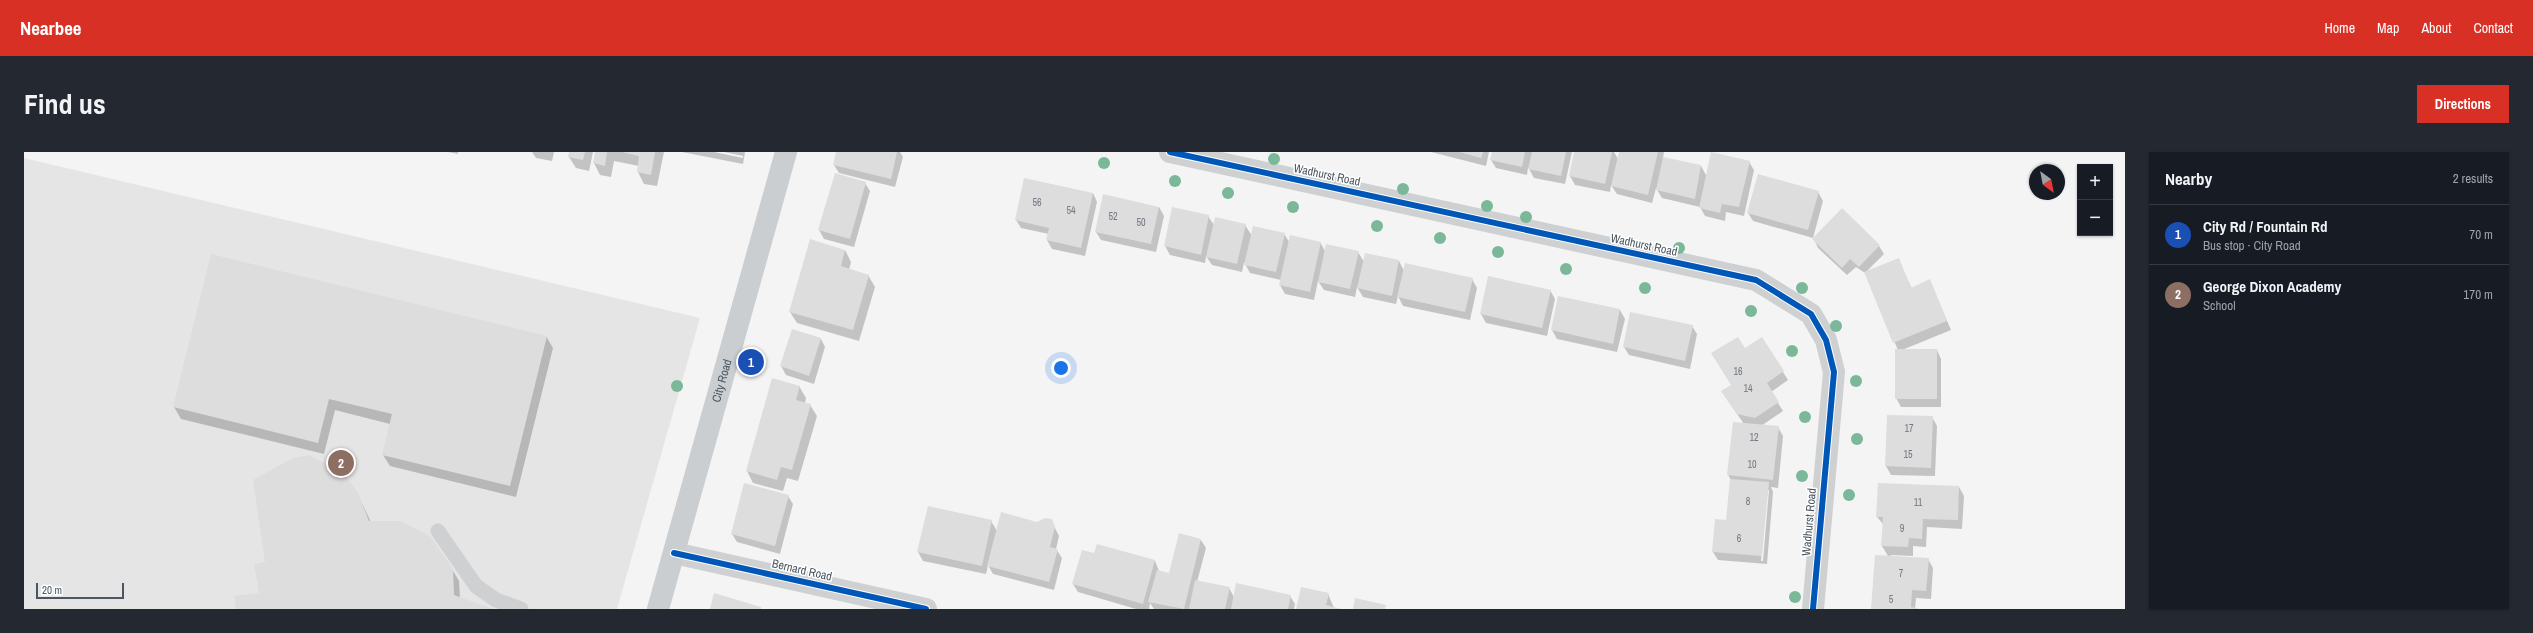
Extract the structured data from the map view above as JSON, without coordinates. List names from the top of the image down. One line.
{"streets":{"main road":["City Road"],"street":["Wadhurst Road","Bernard Road"]},"crossings":[["City Road","Bernard Road"]],"house_numbers":["56","54","52","50","16","14","17","12","15","10","8","11","9","6","7","5"],"scale_bar":"20 m","north":"bottom right","page":{"header":"Nearbee","nav":["Home","Map","About","Contact"],"title":"Find us","buttons":"Directions","heading":["Nearby","2 results"],"map_buttons":["+","−"],"list":[{"mark":"1","name":"City Rd / Fountain Rd","note":"Bus stop · City Road","value":"70 m"},{"mark":"2","name":"George Dixon Academy","note":"School","value":"170 m"}],"pins":["1","2"],"scale":"20 m"}}
